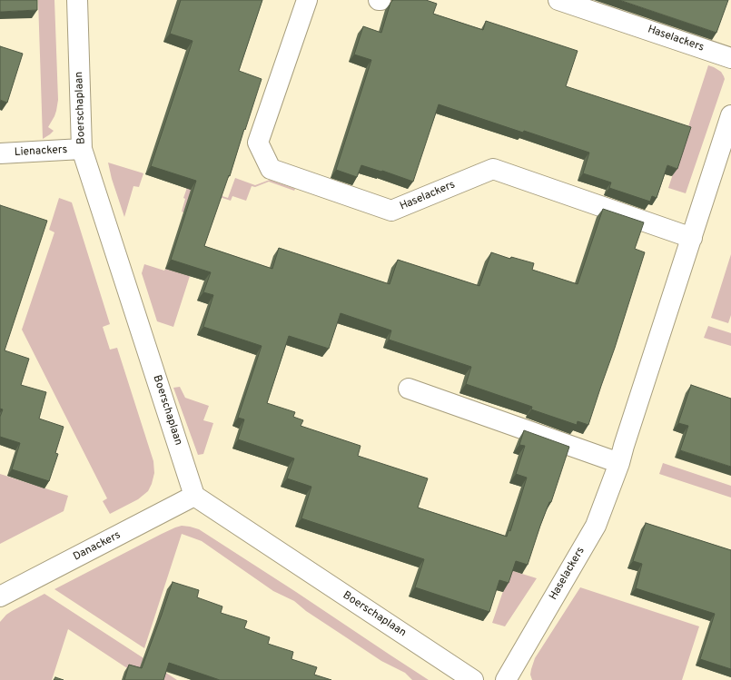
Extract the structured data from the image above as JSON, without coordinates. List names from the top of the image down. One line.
{"streets":{"street":["Haselackers","Boerschaplaan","Lienackers","Danackers"]},"crossings":[["Boerschaplaan","Lienackers"],["Boerschaplaan","Danackers"]]}
